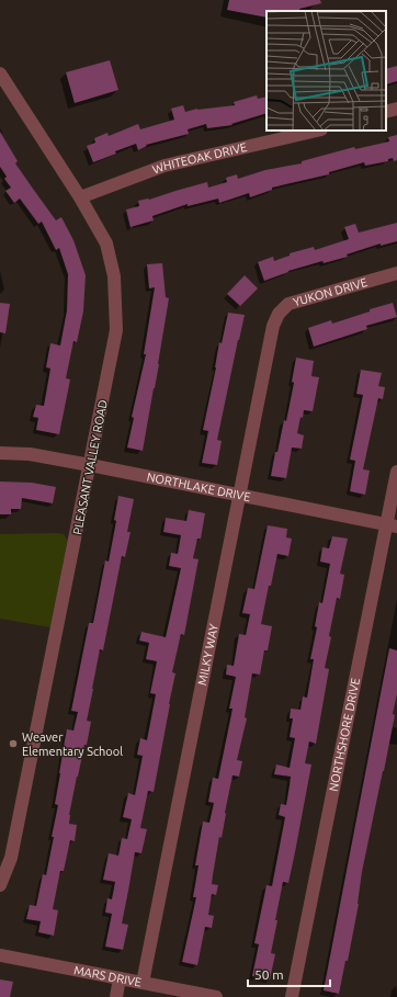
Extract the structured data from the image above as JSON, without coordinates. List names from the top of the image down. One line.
{"streets":{"street":["WHITEOAK DRIVE","YUKON DRIVE","PLEASANT VALLEY ROAD","NORTHLAKE DRIVE","MILKY WAY","NORTHSHORE DRIVE","MARS DRIVE"]},"crossings":[["WHITEOAK DRIVE","PLEASANT VALLEY ROAD"],["YUKON DRIVE","MILKY WAY"],["PLEASANT VALLEY ROAD","NORTHLAKE DRIVE"],["NORTHLAKE DRIVE","MILKY WAY"],["NORTHLAKE DRIVE","NORTHSHORE DRIVE"],["MILKY WAY","MARS DRIVE"]],"places":["Weaver Elementary School"],"scale_bar":"50 m"}
